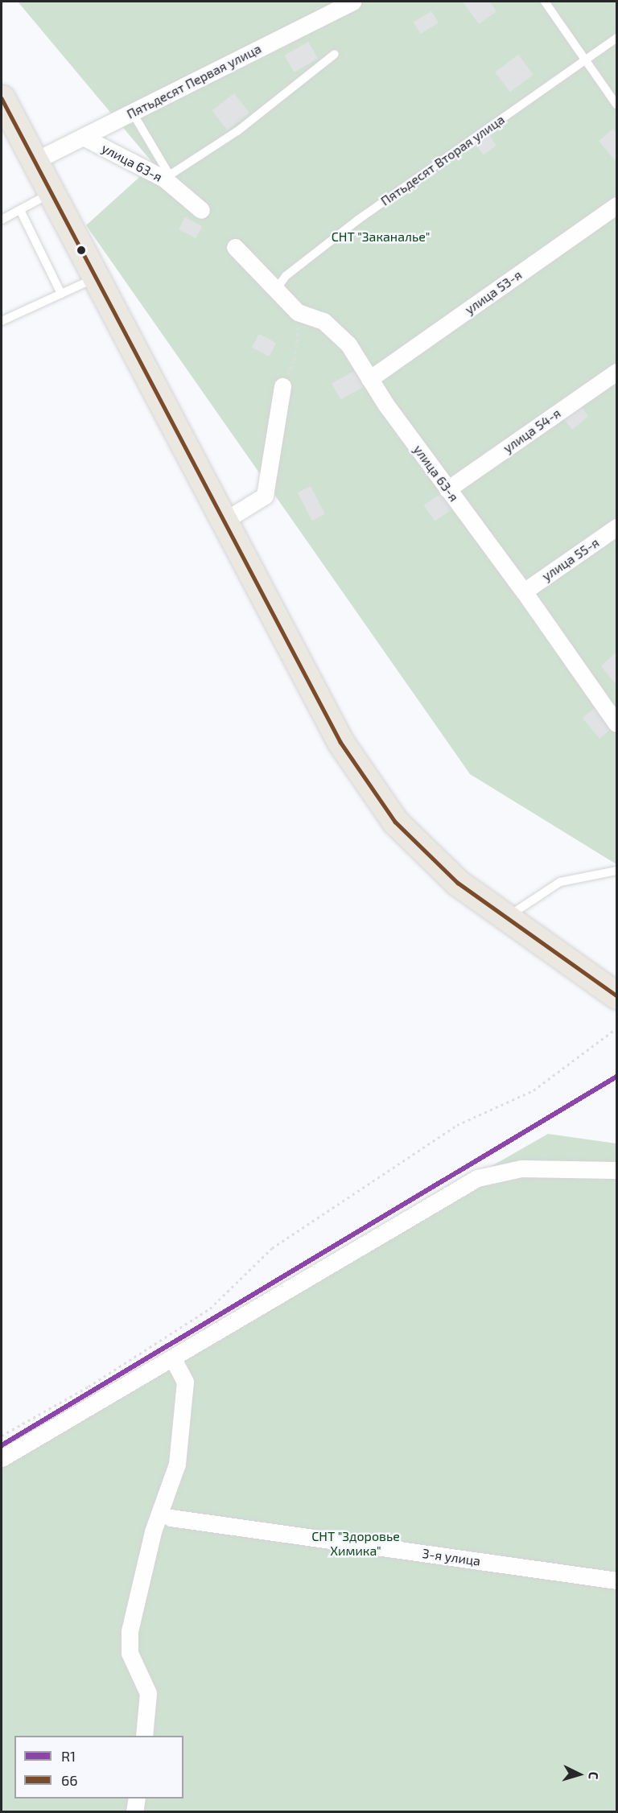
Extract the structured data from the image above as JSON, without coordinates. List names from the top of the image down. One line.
{"streets":{"street":["Пятьдесят Первая улица","улица 63-я","улица 53-я","улица 54-я","улица 55-я","3-я улица"],"lane":["Пятьдесят Вторая улица"]},"crossings":[["Пятьдесят Первая улица","улица 63-я"],["Пятьдесят Вторая улица","улица 63-я"],["улица 63-я","улица 53-я"],["улица 63-я","улица 54-я"],["улица 63-я","улица 55-я"]],"parks":["СНТ \"Заканалье\"","СНТ \"Здоровье Химика\""],"lines":["transit line 66","transit line R1"],"legend":["R1","66"],"north":"right"}
